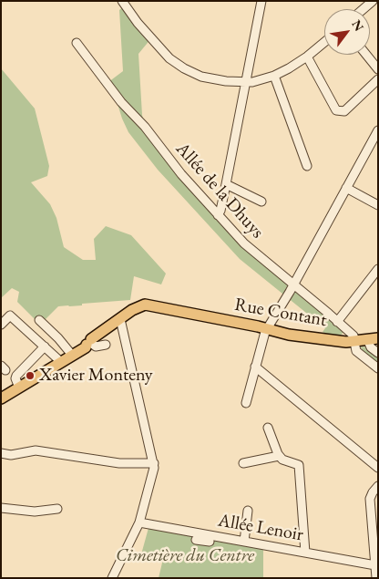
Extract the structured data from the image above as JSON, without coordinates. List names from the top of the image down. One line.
{"streets":{"main road":["Rue Contant"],"street":["Allée de la Dhuys","Allée Lenoir"]},"crossings":[["Allée de la Dhuys","Rue Contant"]],"parks":["Cimetière du Centre"],"places":["Xavier Monteny"],"north":"top right"}
